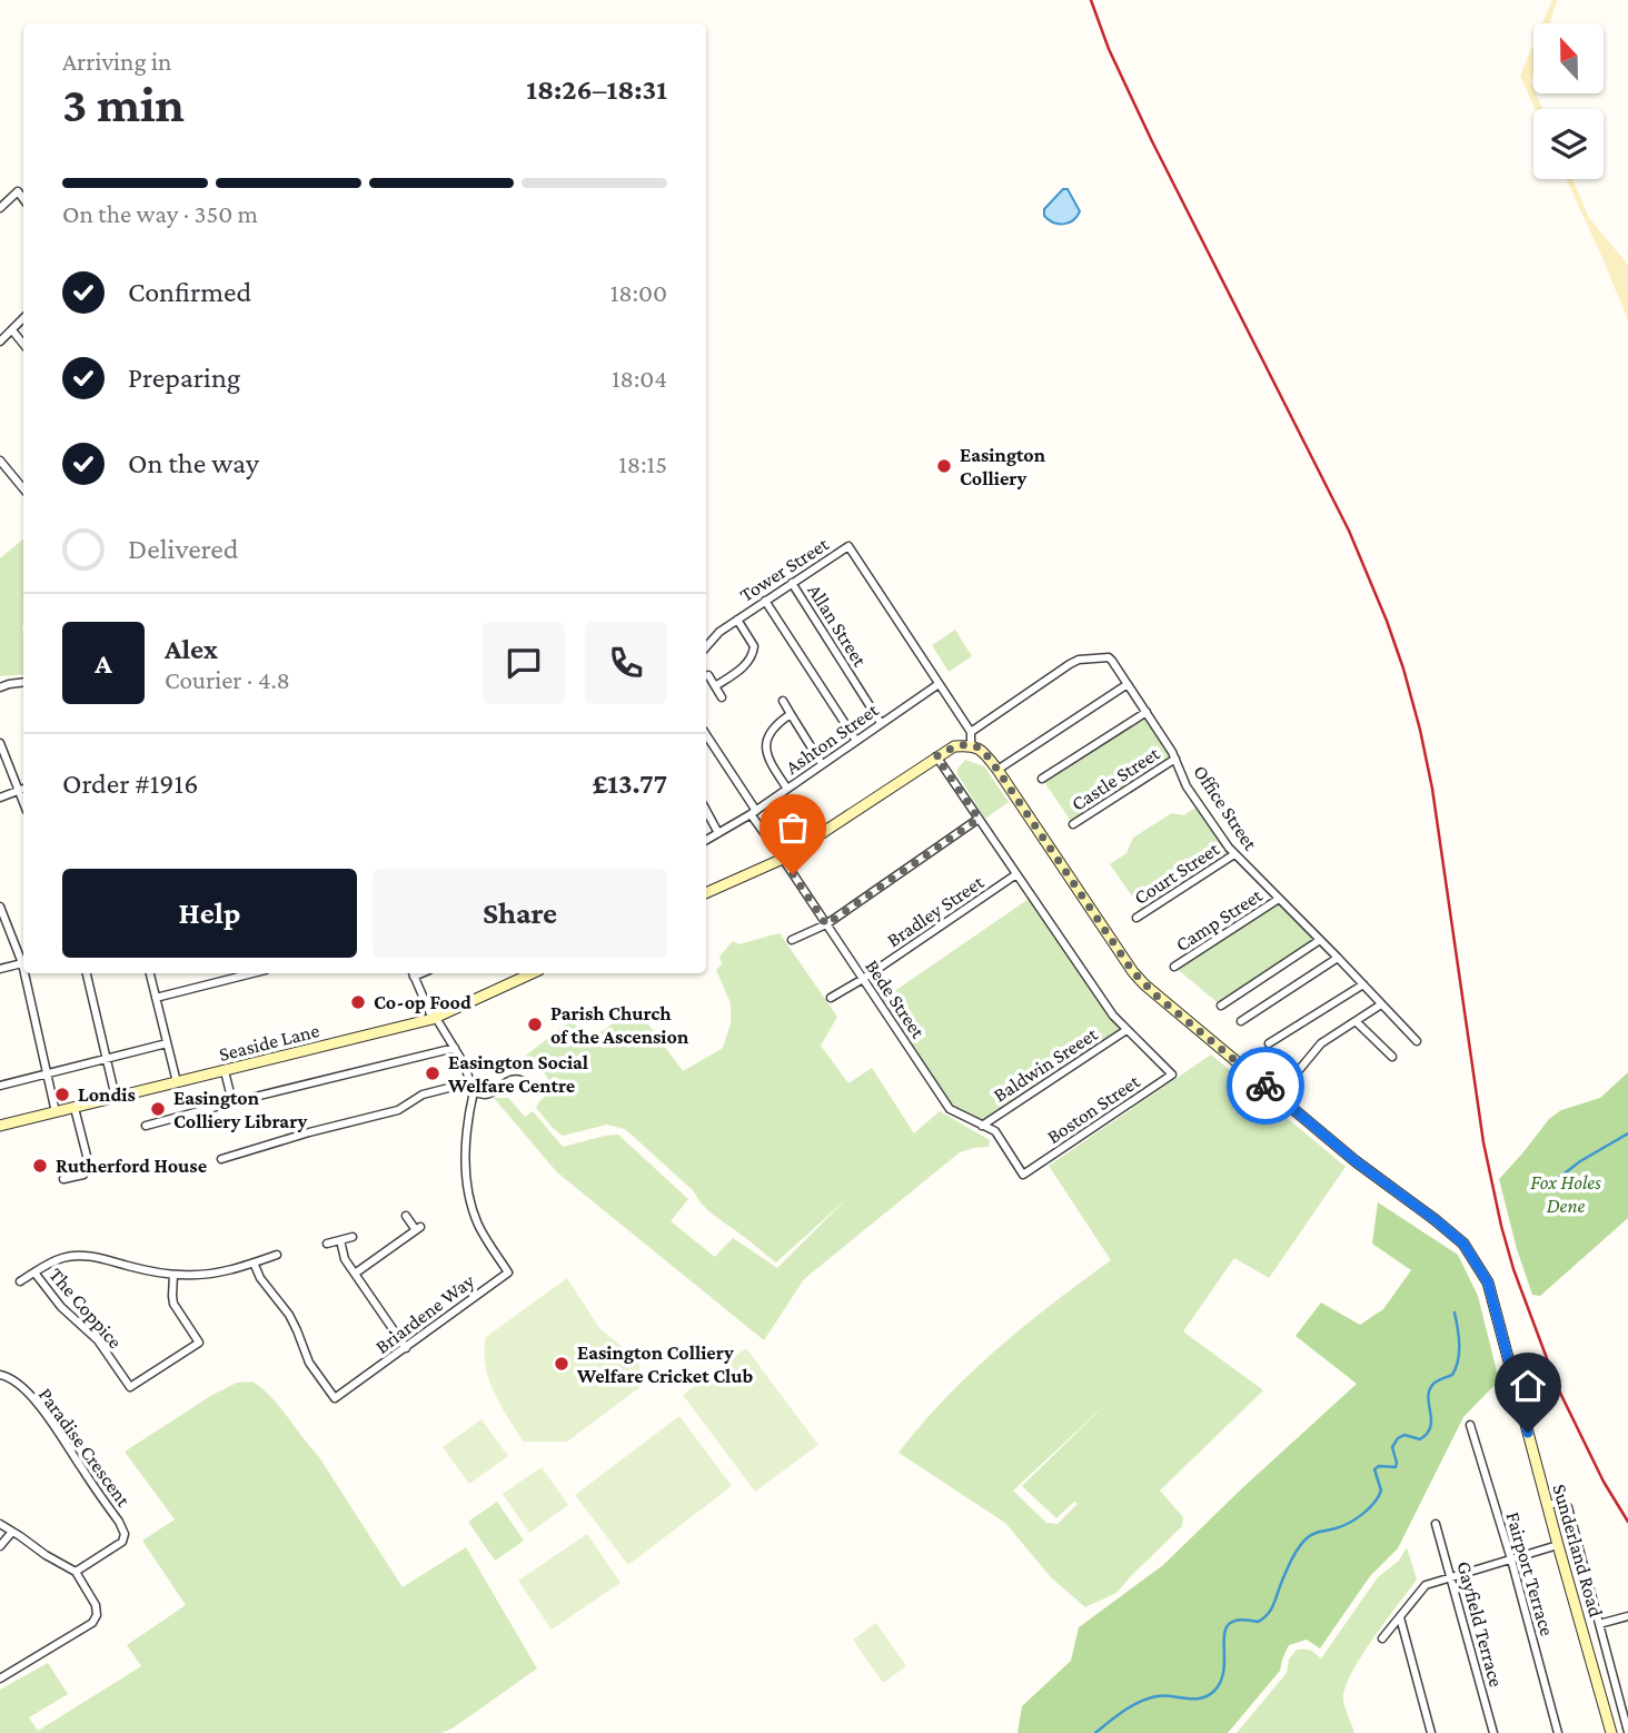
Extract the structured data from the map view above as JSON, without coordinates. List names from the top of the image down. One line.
{"streets":{"main road":["Seaside Lane","Sunderland Road"],"street":["Tower Street","Allan Street","Ashton Street","Castle Street","Office Street","Court Street","Bradley Street","Camp Street","Bede Street","Baldwin Sreeet","Boston Street","The Coppice","Briardene Way","Paradise Crescent","Fairport Terrace","Gayfield Terrace"]},"crossings":[["Tower Street","Allan Street"],["Tower Street","Ashton Street"],["Allan Street","Ashton Street"],["Ashton Street","Bede Street"],["Castle Street","Office Street"],["Office Street","Court Street"],["Office Street","Camp Street"],["Bradley Street","Bede Street"],["Bede Street","Baldwin Sreeet"],["Bede Street","Boston Street"],["Baldwin Sreeet","Boston Street"],["The Coppice","Briardene Way"]],"parks":["Fox Holes Dene"],"places":["Easington Colliery","Co-op Food","Parish Church of the Ascension","Easington Social Welfare Centre","Londis","Easington Colliery Library","Rutherford House","Easington Colliery Welfare Cricket Club"],"north":"top","page":{"heading":["3 min","Arriving in","18:26–18:31"],"panel":["Alex","Courier · 4.8","Order #1916","£13.77"],"bar":"On the way · 350 m","list":[["Confirmed","18:00"],["Preparing","18:04"],["On the way","18:15"],"Delivered"],"round":"A","buttons":["Help","Share"]}}
